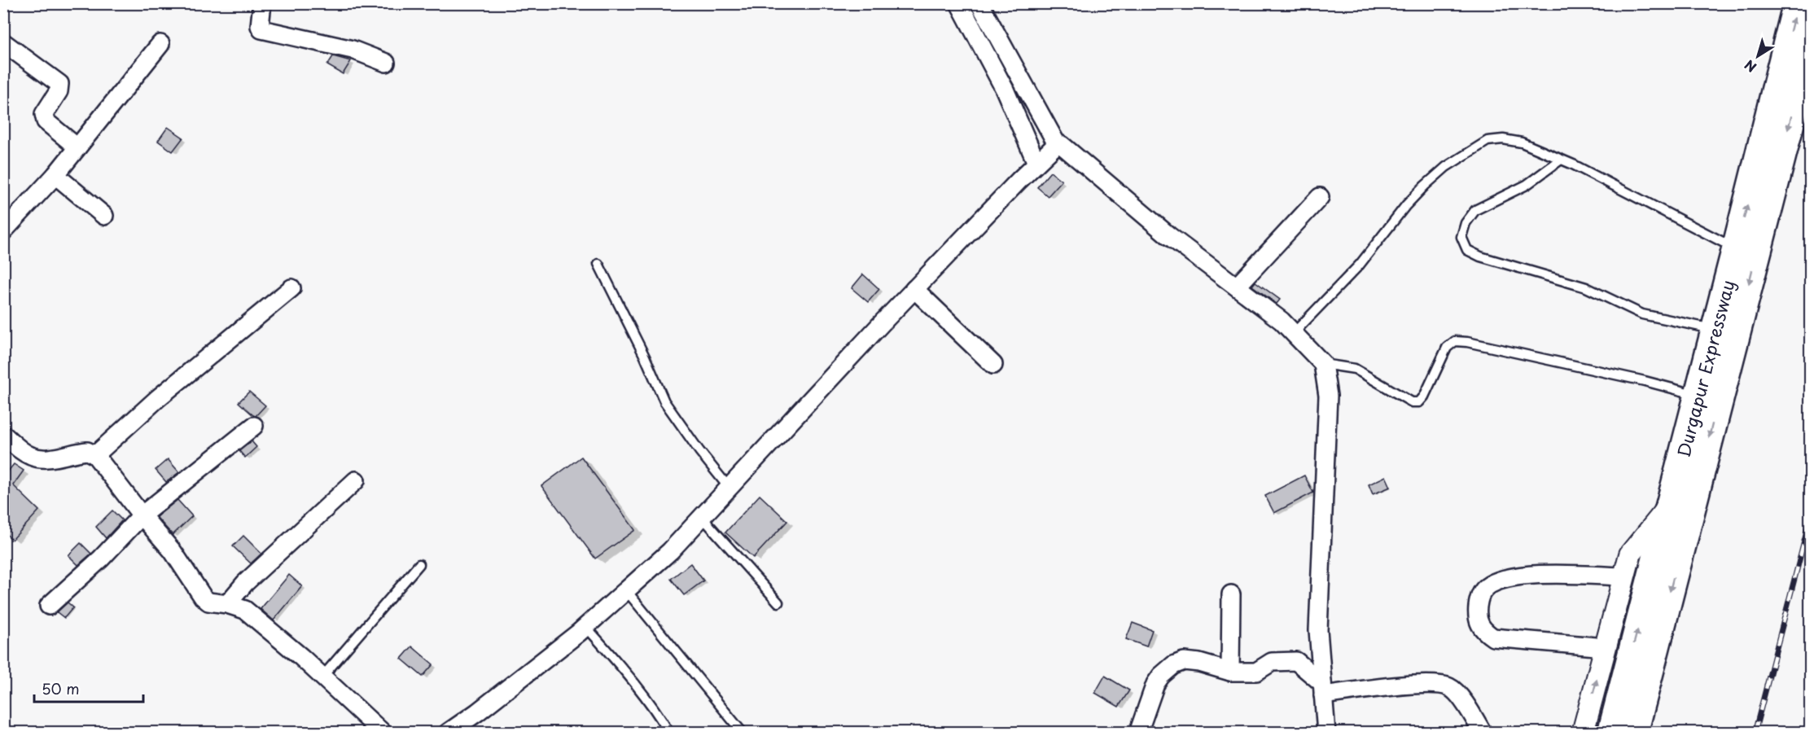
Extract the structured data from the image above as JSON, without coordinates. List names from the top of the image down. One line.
{"streets":{"highway":["Durgapur Expressway"]},"scale_bar":"50 m","north":"bottom left"}
